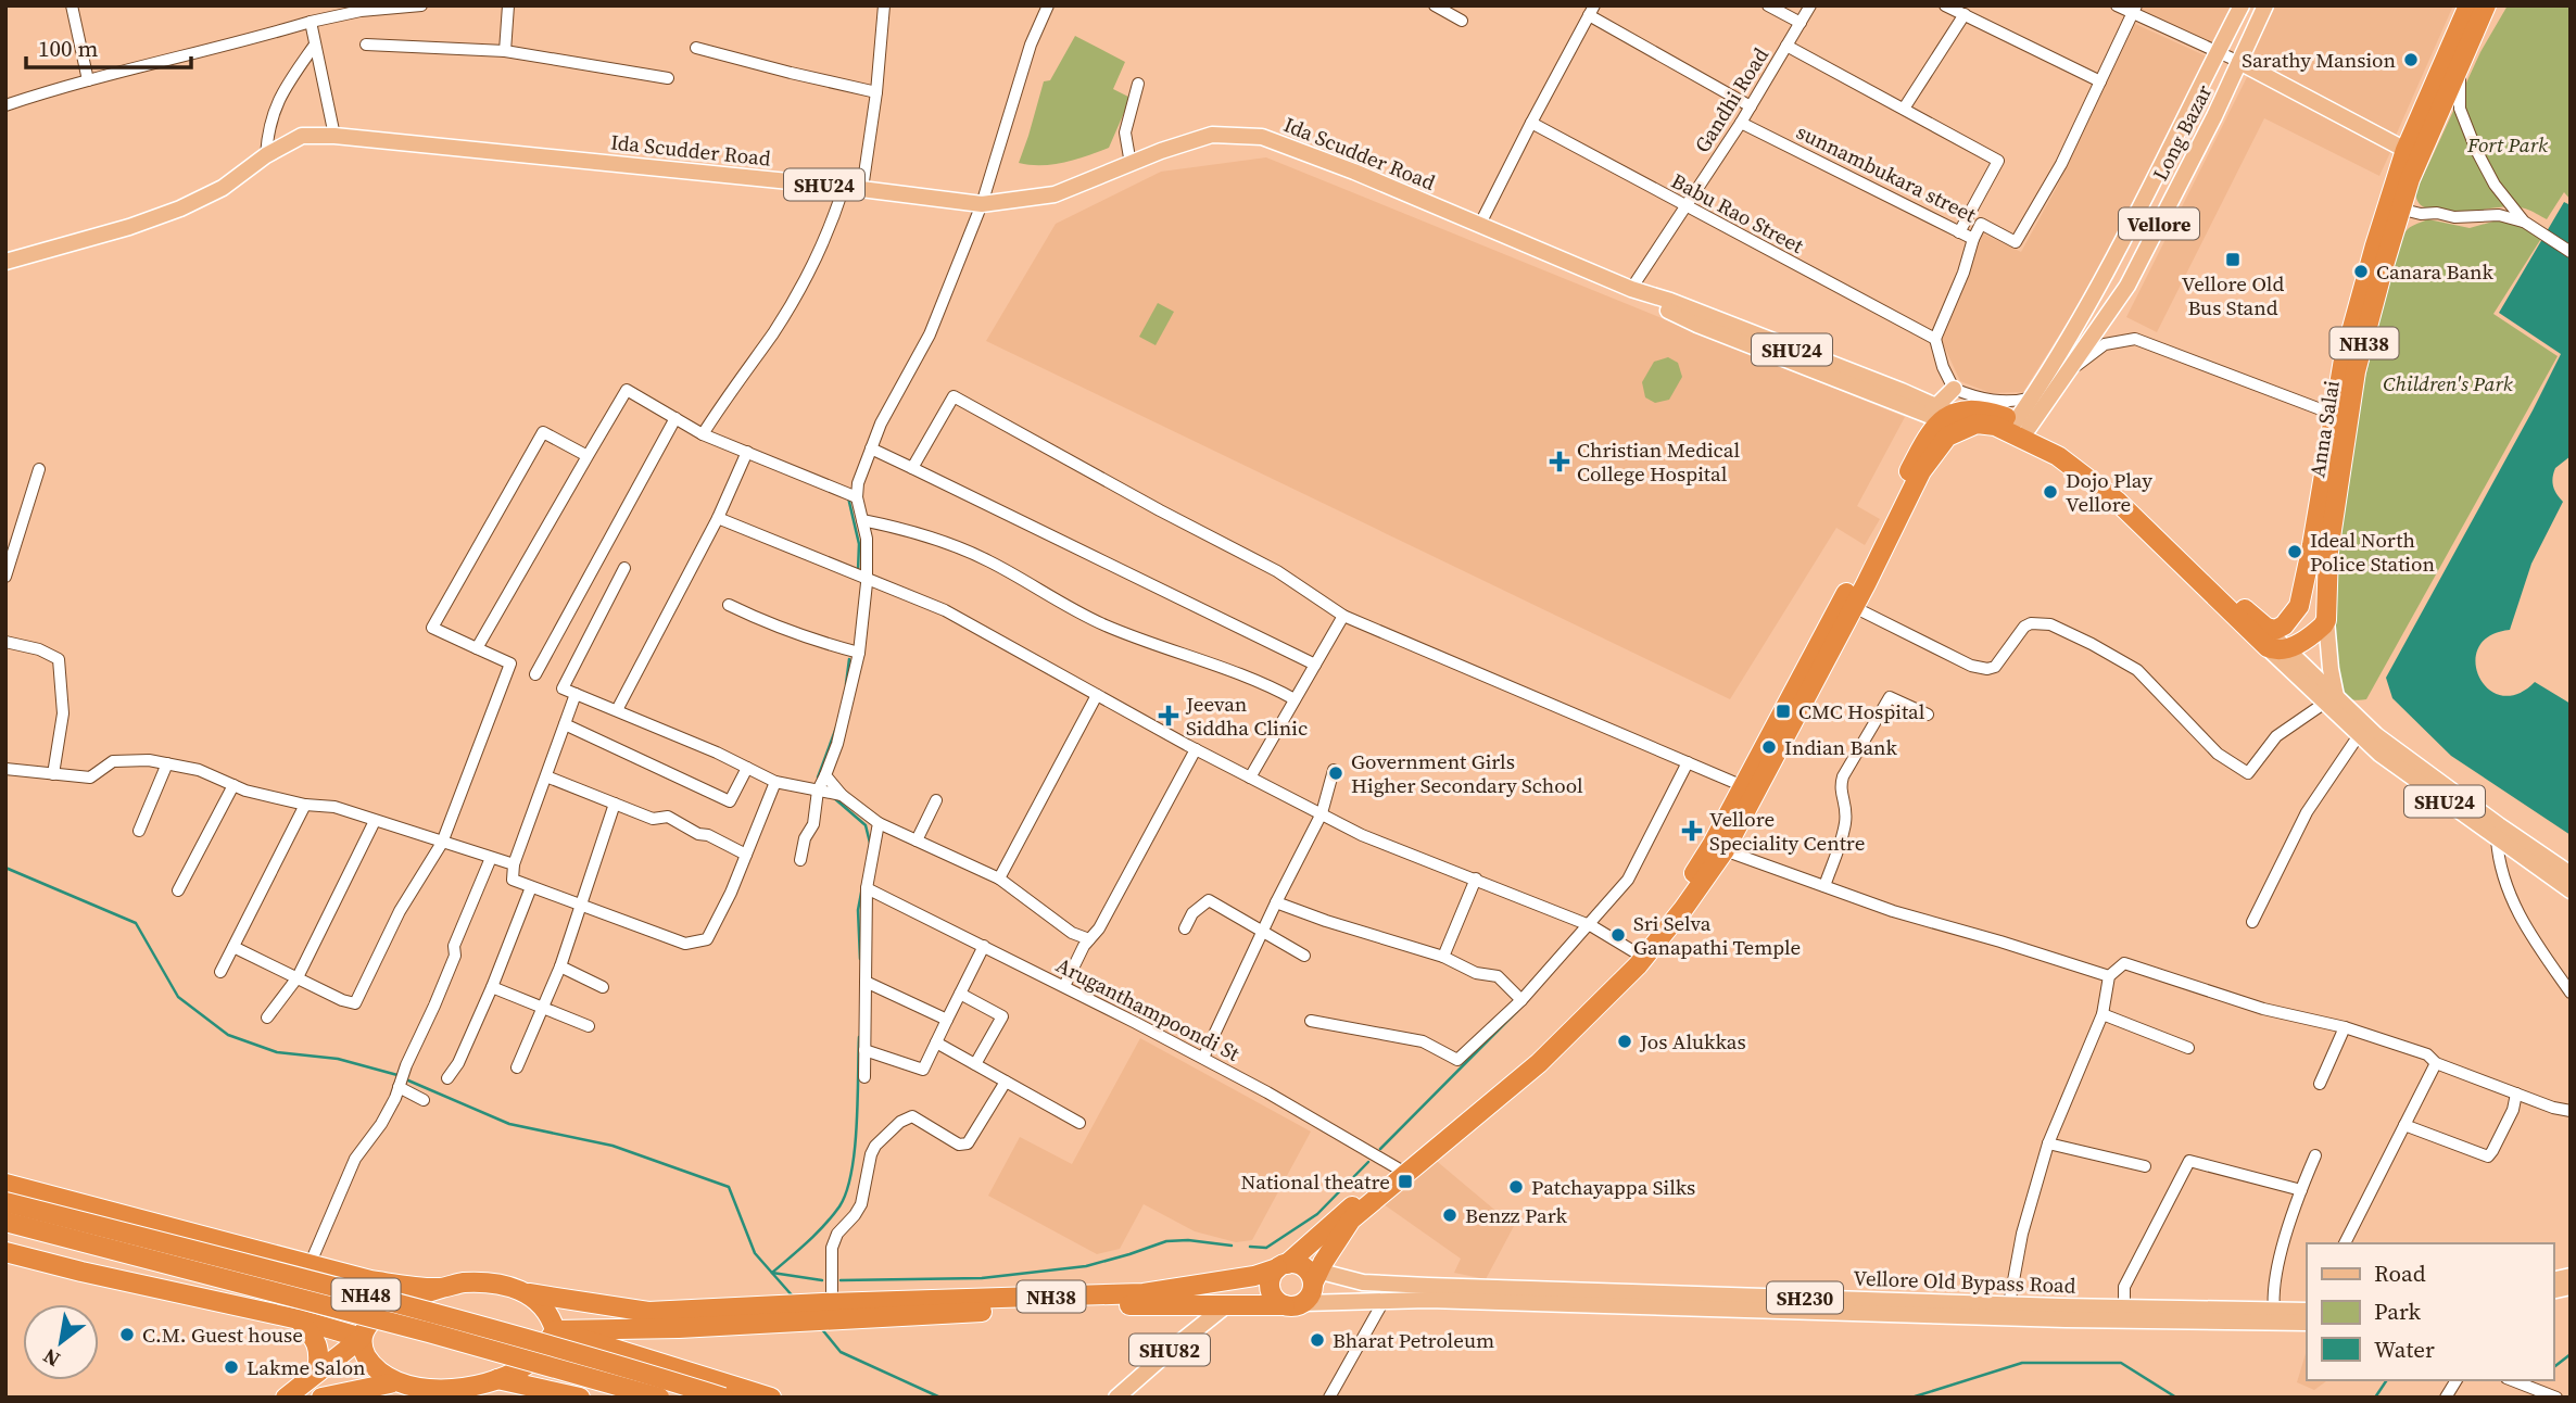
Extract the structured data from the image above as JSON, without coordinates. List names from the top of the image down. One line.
{"streets":{"highway":["NH38","Anna Salai","NH48"],"main road":["Long Bazar","Ida Scudder Road","SHU24","Vellore","Vellore Old Bypass Road","SH230","SHU82"],"street":["Gandhi Road","sunnambukara street","Babu Rao Street","Aruganthampoondi St"]},"crossings":[["Gandhi Road","Ida Scudder Road"],["Gandhi Road","sunnambukara street"],["Gandhi Road","SHU24"],["Gandhi Road","Babu Rao Street"],["Ida Scudder Road","SHU24"],["SHU24","NH38"],["NH38","Aruganthampoondi St"],["NH38","Vellore Old Bypass Road"],["NH38","SHU82"]],"parks":["Fort Park","Children's Park"],"places":{"other":["Sarathy Mansion","Canara Bank","Dojo Play Vellore","Ideal North Police Station","Indian Bank","Government Girls Higher Secondary School","Sri Selva Ganapathi Temple","Jos Alukkas","Patchayappa Silks","Benzz Park","C.M. Guest house","Bharat Petroleum","Lakme Salon"],"transit":["Vellore Old Bus Stand","CMC Hospital","National theatre"],"health":["Christian Medical College Hospital","Jeevan Siddha Clinic","Vellore Speciality Centre"]},"legend":["Road","Park","Water"],"scale_bar":"100 m","north":"bottom left"}
